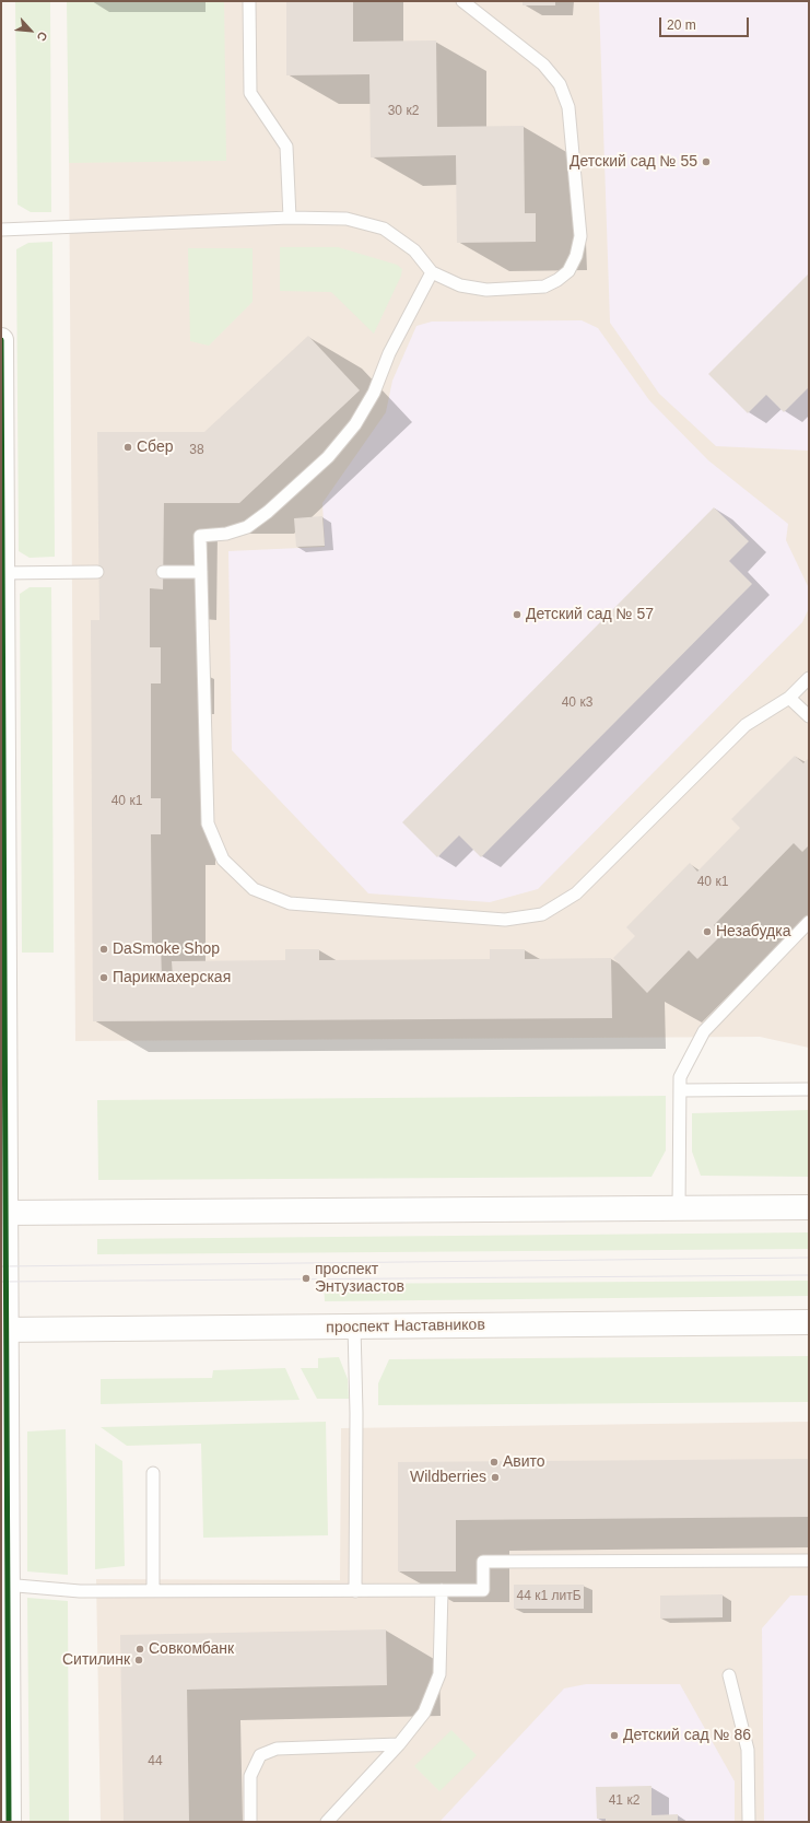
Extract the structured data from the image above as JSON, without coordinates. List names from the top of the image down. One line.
{"streets":{"main road":["проспект Наставников"]},"places":["Детский сад № 55","Сбер","Детский сад № 57","Незабудка","DaSmoke Shop","Парикмахерская","проспект Энтузиастов","Авито","Wildberries","Совкомбанк","Ситилинк","Детский сад № 86"],"house_numbers":["30 к2","38","40 к3","40 к1","40 к1","44 к1 литБ","44","41 к2"],"scale_bar":"20 m","north":"bottom right"}
